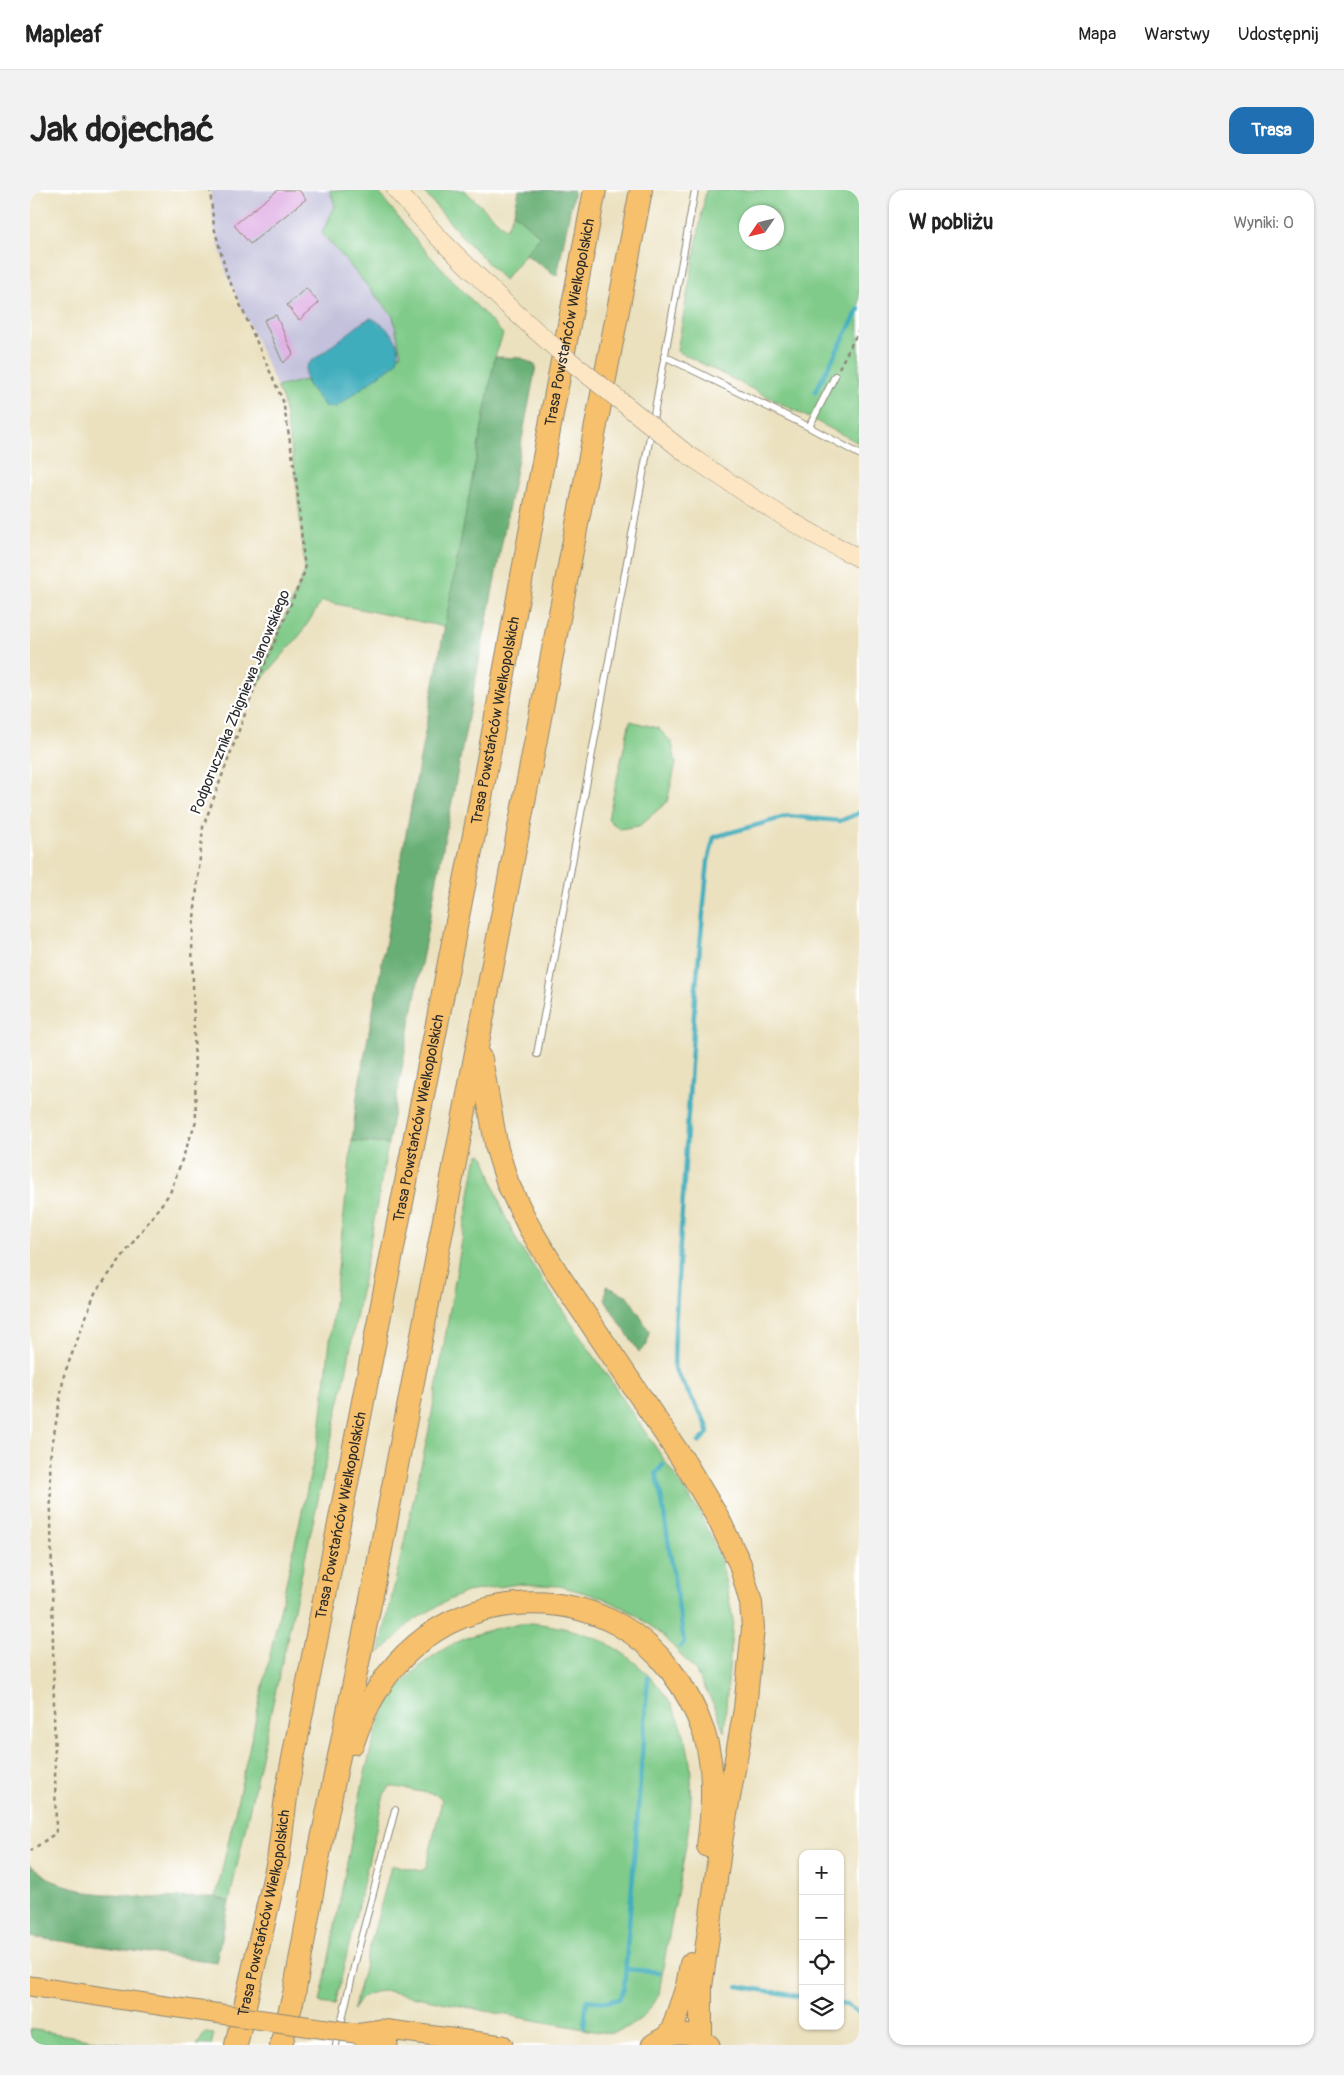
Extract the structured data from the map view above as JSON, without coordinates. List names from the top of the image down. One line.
{"streets":{"highway":["Trasa Powstańców Wielkopolskich"],"path":["Podporucznika Zbigniewa Janowskiego"]},"north":"bottom left","page":{"header":"Mapleaf","nav":["Mapa","Warstwy","Udostępnij"],"buttons":"Trasa","title":"Jak dojechać","heading":["W pobliżu","Wyniki: 0"],"map_buttons":["+","−"]}}
